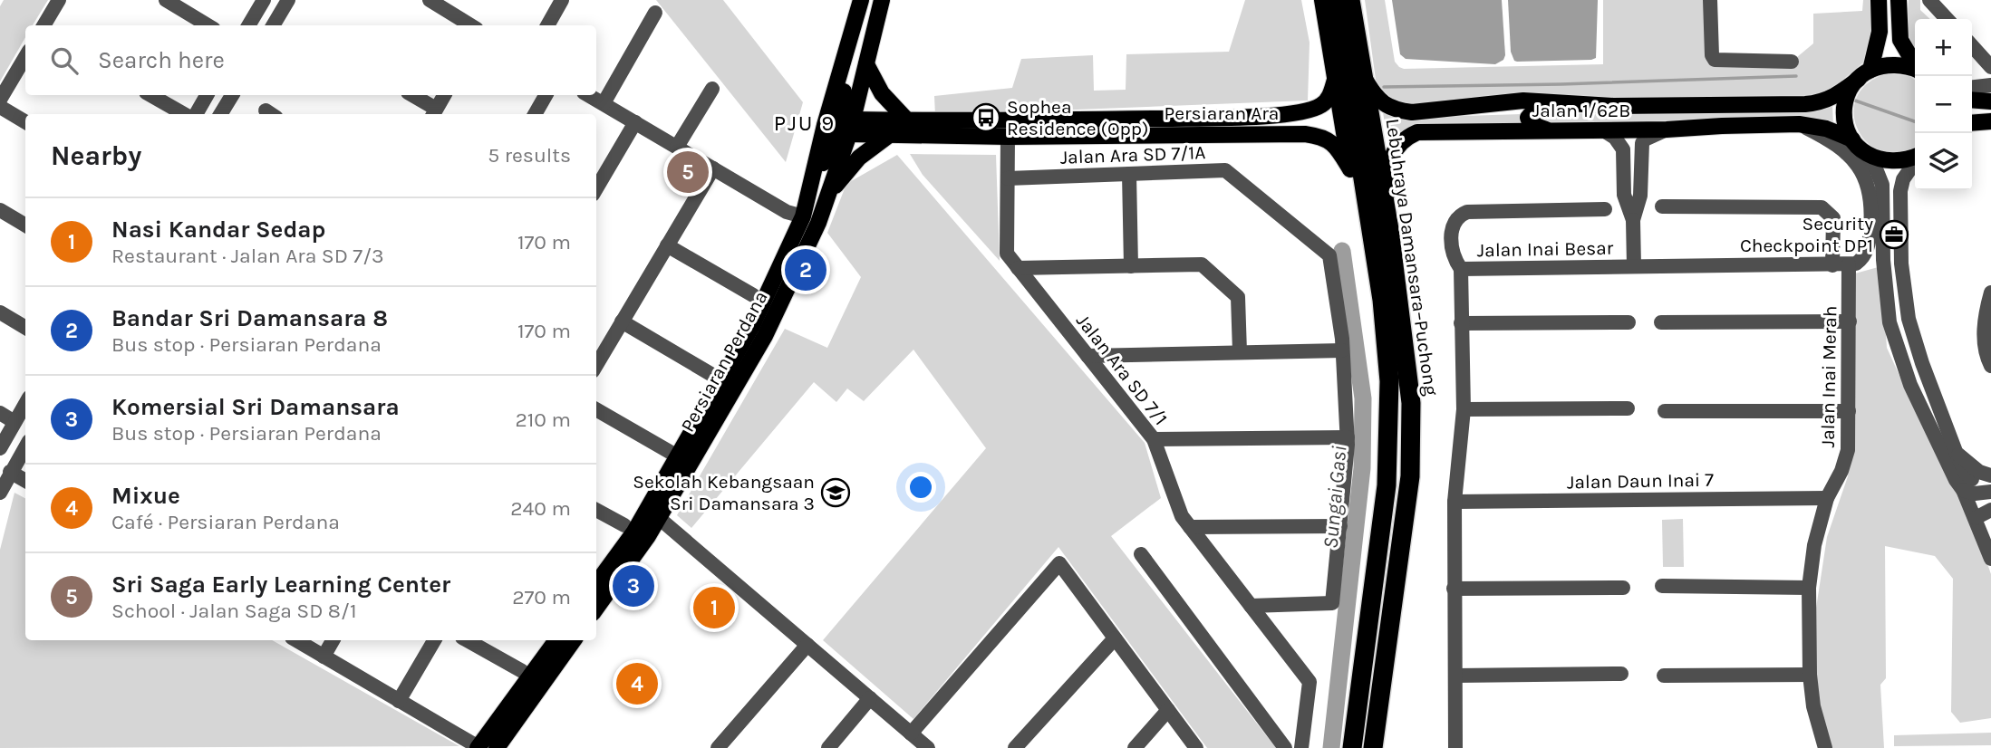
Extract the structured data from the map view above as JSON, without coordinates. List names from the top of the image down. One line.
{"streets":{"highway":["Lebuhraya Damansara–Puchong"],"main road":["Jalan 1/62B","Persiaran Ara","Persiaran Perdana"],"street":["Jalan Ara SD 7/1A","Jalan Inai Besar","Jalan Ara SD 7/1","Jalan Inai Merah","Jalan Daun Inai 7"]},"crossings":[["Jalan 1/62B","Lebuhraya Damansara–Puchong"],["Persiaran Ara","Persiaran Perdana"],["Persiaran Ara","Jalan Ara SD 7/1"],["Jalan Ara SD 7/1A","Jalan Ara SD 7/1"],["Jalan Inai Besar","Jalan Inai Merah"],["Jalan Inai Besar","Jalan Daun Inai 7"],["Jalan Inai Merah","Jalan Daun Inai 7"]],"districts":["PJU 9"],"water":["Sungai Gasi"],"places":{"bus stop":["Sophea Residence (Opp)"],"office":["Security Checkpoint DP1"],"school or university":["Sekolah Kebangsaan Sri Damansara 3"]},"page":{"map_buttons":["+","−"],"search":"Search here","heading":["Nearby","5 results"],"pins":["5","2","3","1","4"],"list":[{"mark":"1","name":"Nasi Kandar Sedap","note":"Restaurant · Jalan Ara SD 7/3","value":"170 m"},{"mark":"2","name":"Bandar Sri Damansara 8","note":"Bus stop · Persiaran Perdana","value":"170 m"},{"mark":"3","name":"Komersial Sri Damansara","note":"Bus stop · Persiaran Perdana","value":"210 m"},{"mark":"4","name":"Mixue","note":"Café · Persiaran Perdana","value":"240 m"},{"mark":"5","name":"Sri Saga Early Learning Center","note":"School · Jalan Saga SD 8/1","value":"270 m"}]}}
